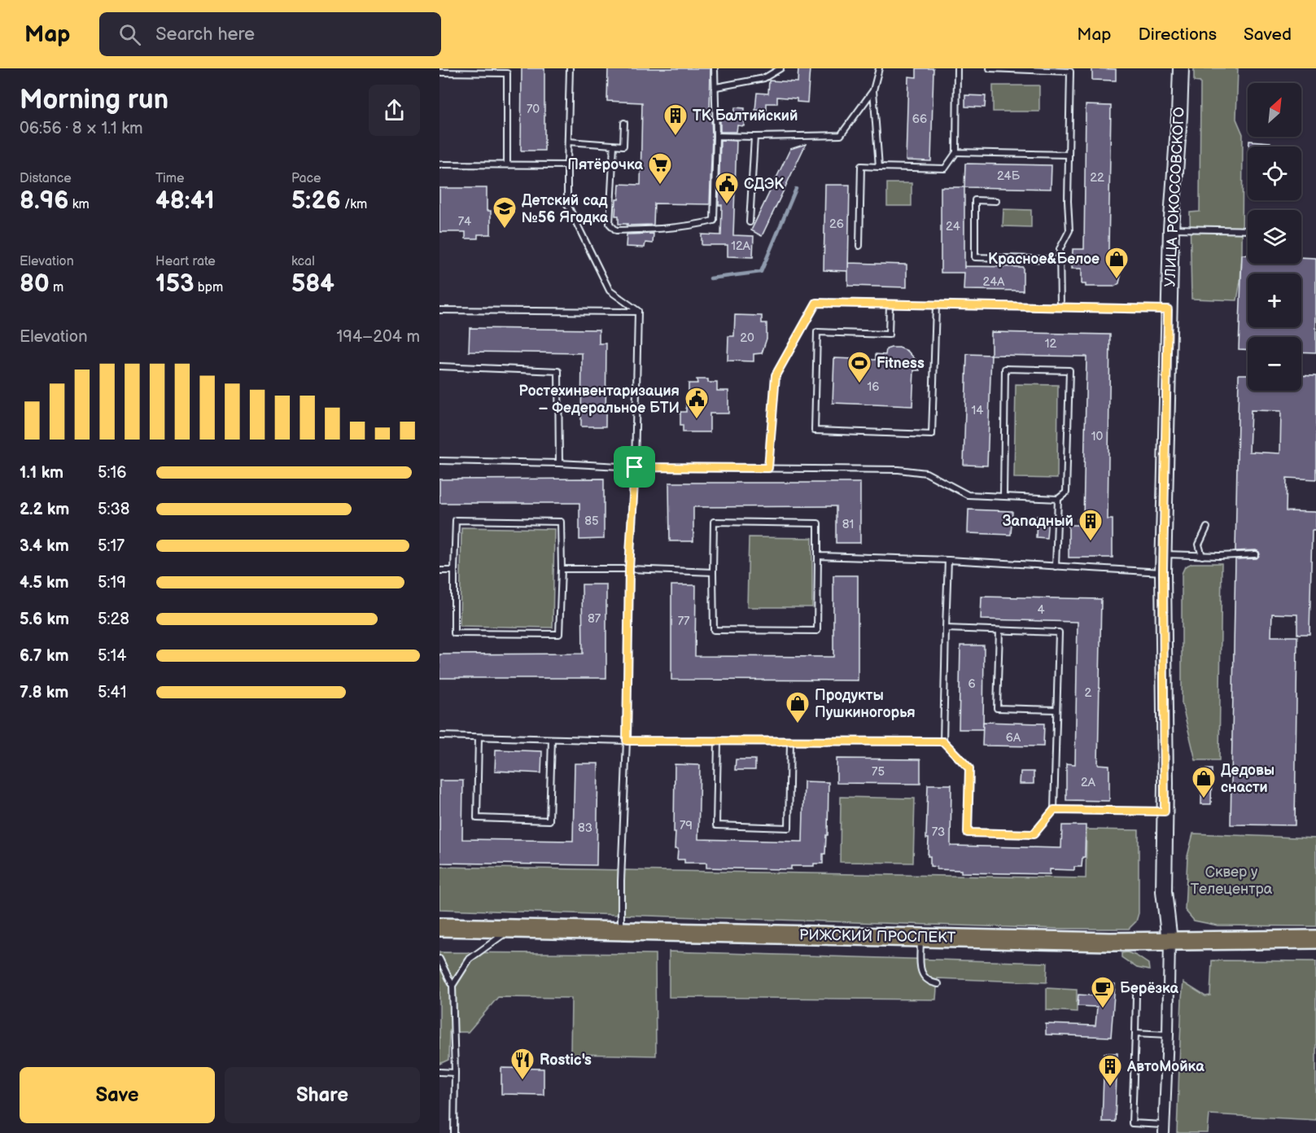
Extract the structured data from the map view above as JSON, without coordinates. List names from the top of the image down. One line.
{"streets":{"highway":["РИЖСКИЙ ПРОСПЕКТ"],"main road":["УЛИЦА РОКОССОВСКОГО"]},"crossings":[["УЛИЦА РОКОССОВСКОГО","РИЖСКИЙ ПРОСПЕКТ"]],"parks":["Сквер у Телецентра"],"places":{"building":["ТК Балтийский","Западный","АвтоМойка"],"supermarket":["Пятёрочка"],"public building":["СДЭК","Ростехинвентаризация – Федеральное БТИ"],"school or university":["Детский сад №56 Ягодка"],"shop":["Красное&Белое","Продукты Пушкиногорья","Дедовы снасти"],"sports":["Fitness"],"cafe":["Берёзка"],"restaurant":["Rostic's"]},"house_numbers":["70","66","24Б","22","74","26","24","12А","24А","20","12","16","14","10","85","81","4","87","77","6","2","6А","75","2А","79","83","73"],"north":"top right","page":{"header":"Map","search":"Search here","nav":["Map","Directions","Saved"],"heading":["Morning run","06:56 · 8 × 1.1 km"],"map_buttons":["+","−"],"stats":[["Distance","8.96 km"],["Time","48:41"],["Pace","5:26 /km"],["Elevation","80 m"],["Heart rate","153 bpm"],["kcal","584"]],"chart":["Elevation","194–204 m"],"list":[{"name":"1.1 km","note":"5:16"},{"name":"2.2 km","note":"5:38"},{"name":"3.4 km","note":"5:17"},{"name":"4.5 km","note":"5:19"},{"name":"5.6 km","note":"5:28"},{"name":"6.7 km","note":"5:14"},{"name":"7.8 km","note":"5:41"}],"buttons":["Save","Share"]}}
